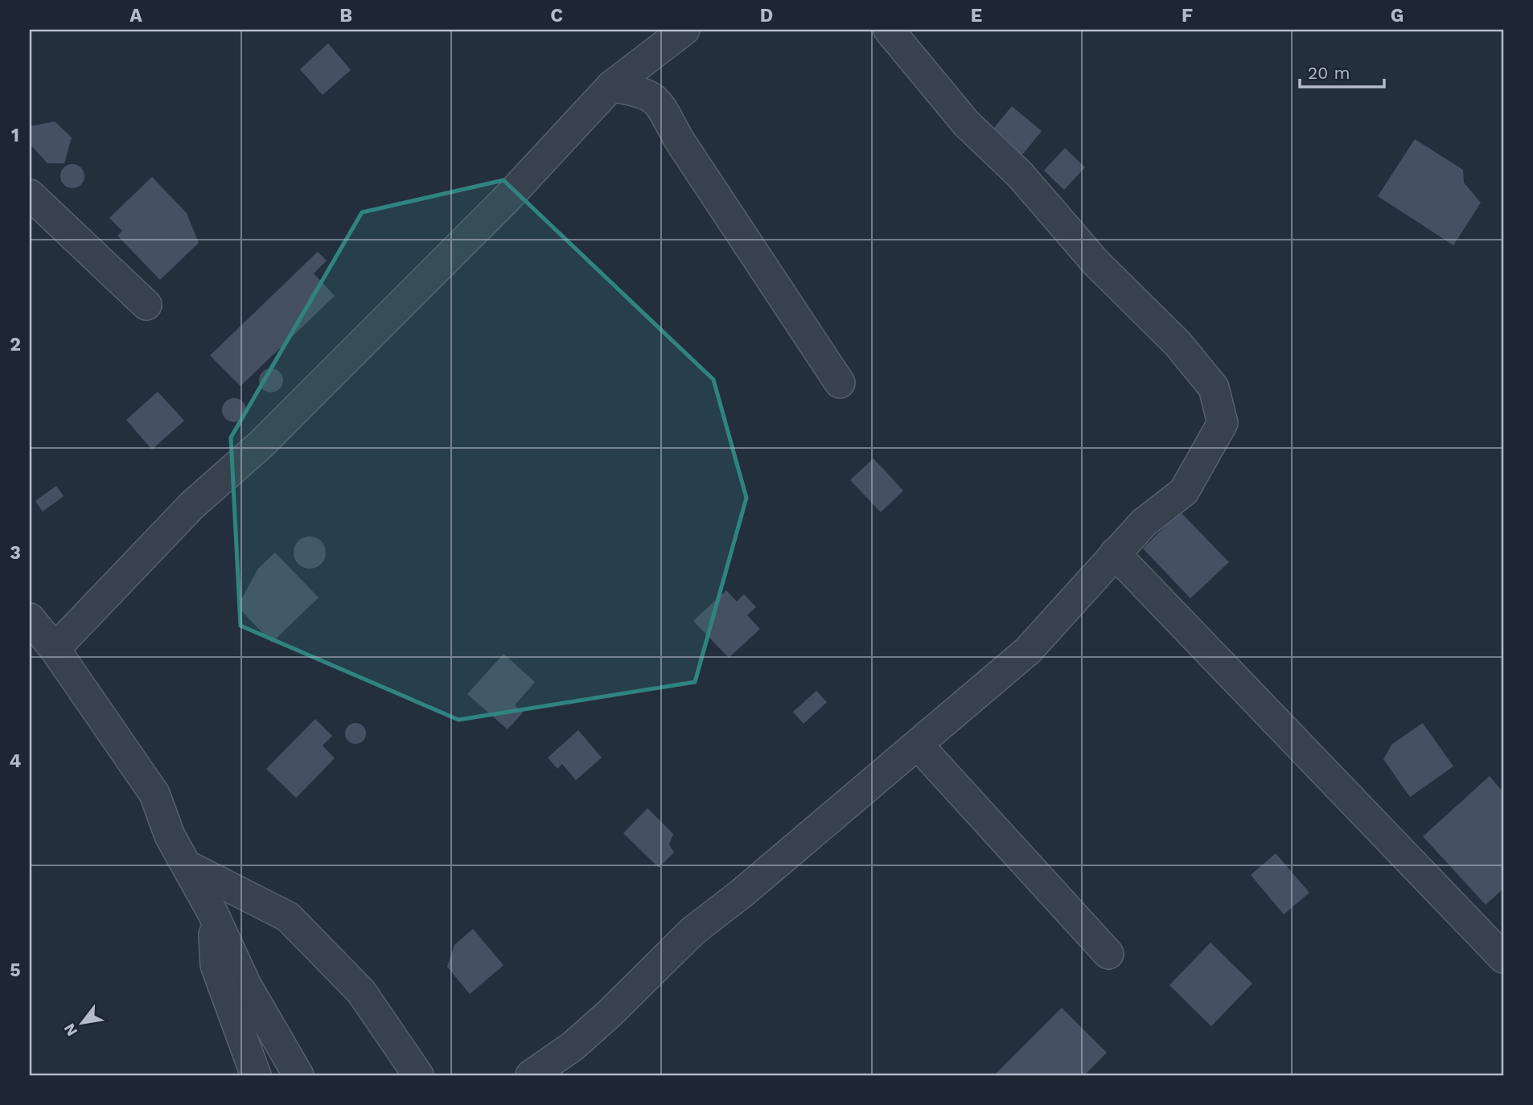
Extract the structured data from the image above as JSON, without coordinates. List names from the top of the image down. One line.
{"scale_bar":"20 m","north":"bottom left","grid":{"columns":["A","B","C","D","E","F","G"],"rows":["1","2","3","4","5"]}}
